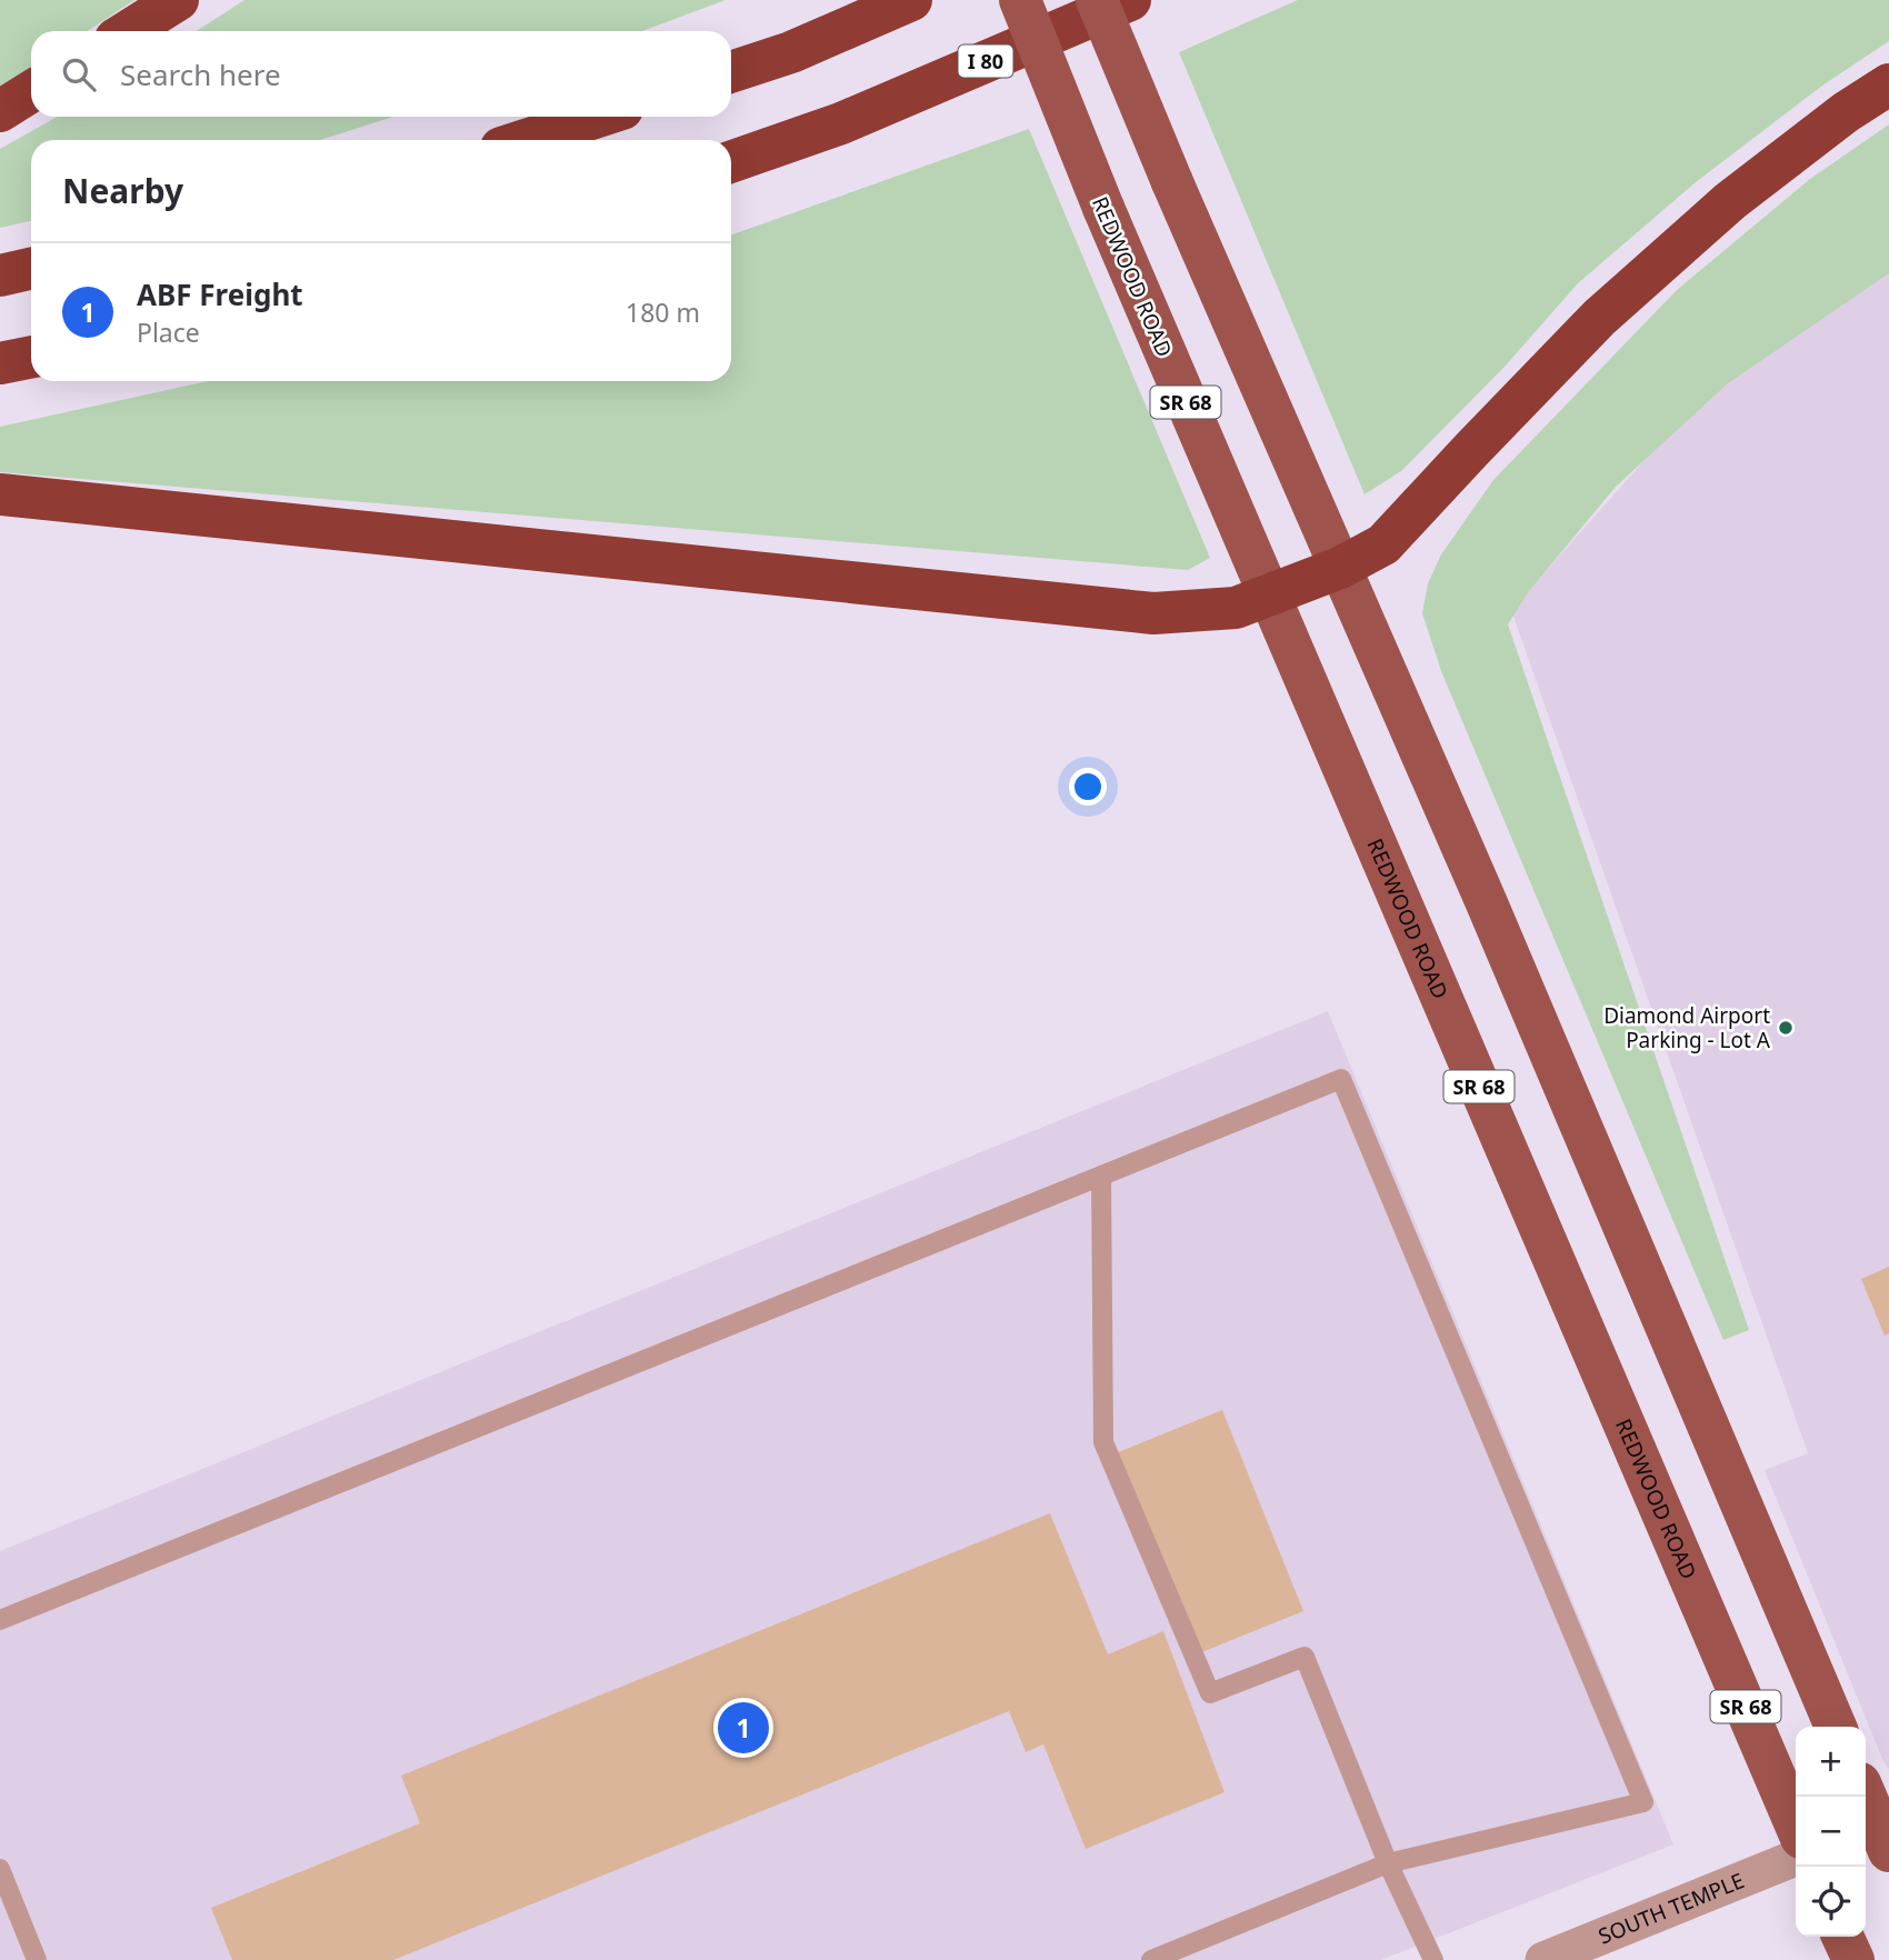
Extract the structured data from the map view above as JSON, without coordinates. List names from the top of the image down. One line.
{"streets":{"highway":["I 80"],"main road":["REDWOOD ROAD","SR 68"],"street":["SOUTH TEMPLE"]},"places":["Diamond Airport Parking - Lot A"],"page":{"search":"Search here","heading":"Nearby","list":[{"mark":"1","name":"ABF Freight","note":"Place","value":"180 m"}],"pins":"1","map_buttons":["+","−"]}}
